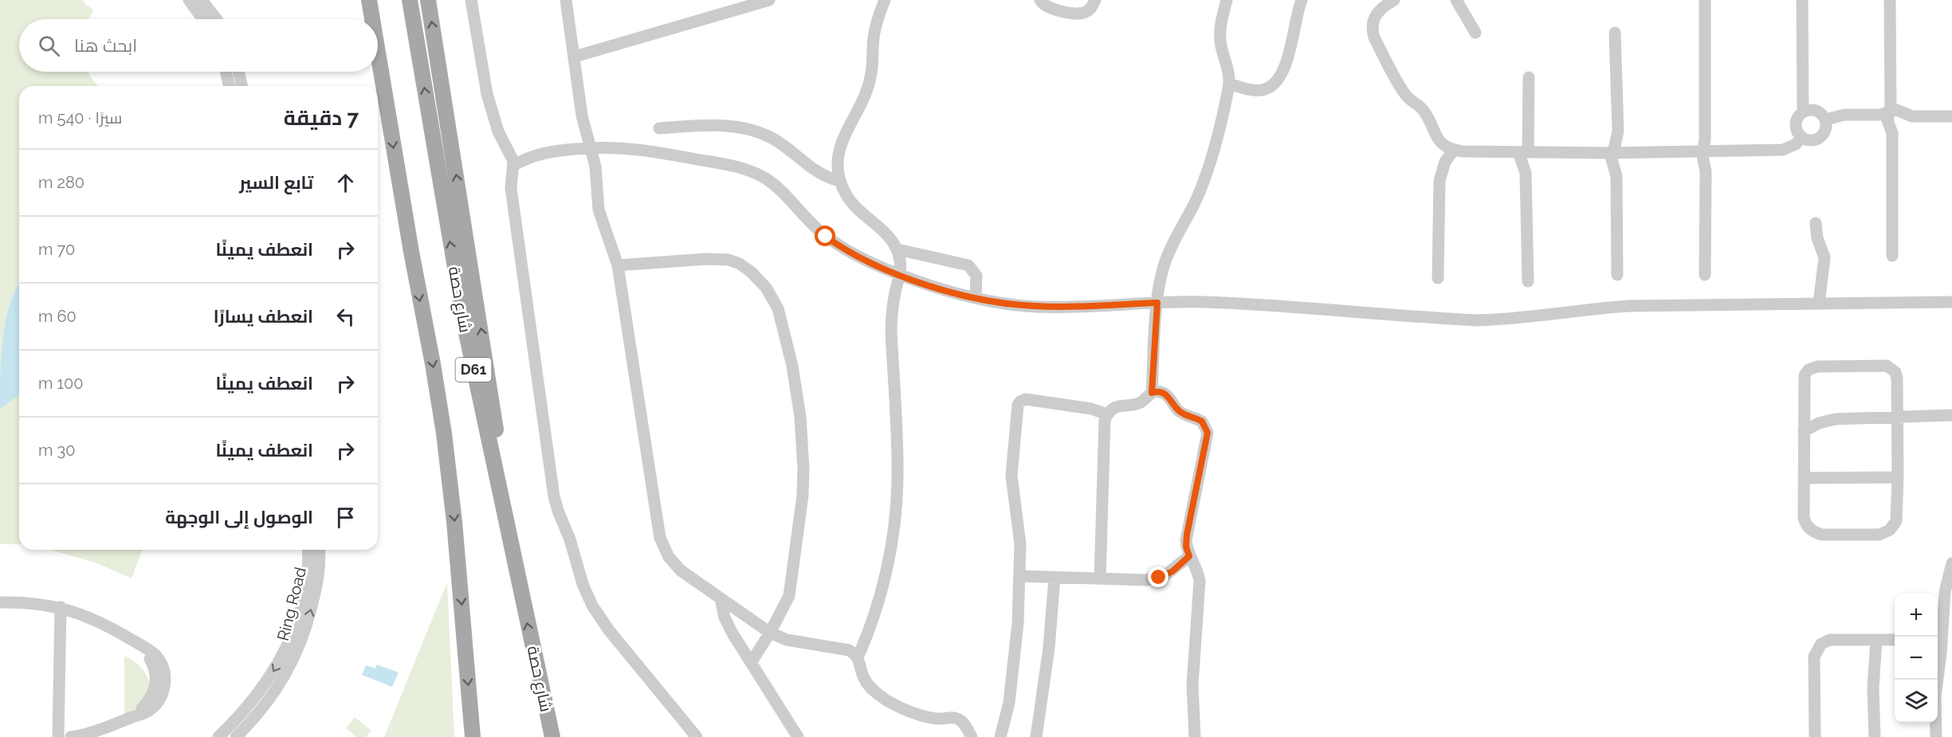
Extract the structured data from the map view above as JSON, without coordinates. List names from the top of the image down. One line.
{"streets":{"main road":["شارع حصة","D61"],"street":["Ring Road"]},"page":{"search":"ابحث هنا","heading":["7 دقيقة","سيرًا · 540 m"],"list":[["تابع السير","280 m"],["انعطف يمينًا","70 m"],["انعطف يسارًا","60 m"],["انعطف يمينًا","100 m"],["انعطف يمينًا","30 m"],"الوصول إلى الوجهة"],"map_buttons":["+","−"]}}
